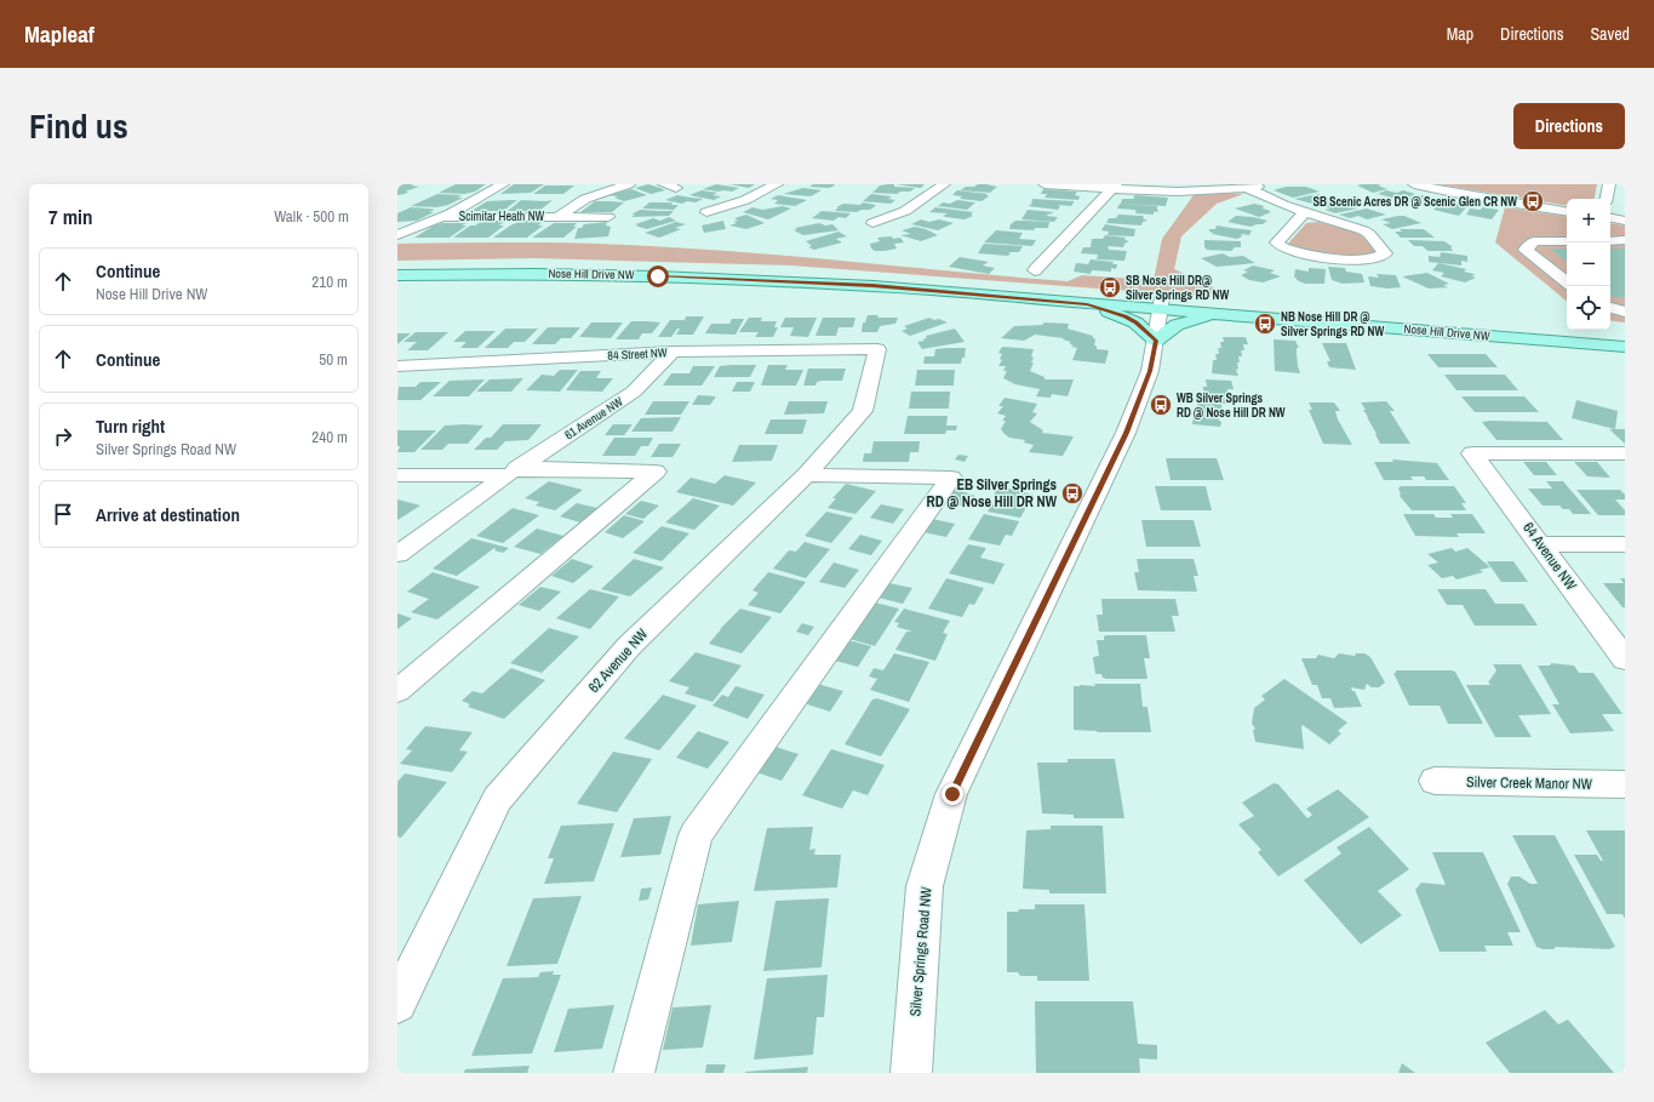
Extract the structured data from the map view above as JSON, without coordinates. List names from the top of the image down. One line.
{"streets":{"main road":["Nose Hill Drive NW"],"street":["Scimitar Heath NW","84 Street NW","61 Avenue NW","64 Avenue NW","62 Avenue NW","Silver Creek Manor NW","Silver Springs Road NW"]},"crossings":[["Nose Hill Drive NW","Silver Springs Road NW"],["84 Street NW","61 Avenue NW"],["84 Street NW","62 Avenue NW"]],"places":{"bus stop":["SB Scenic Acres DR @ Scenic Glen CR NW","SB Nose Hill DR@ Silver Springs RD NW","NB Nose Hill DR @ Silver Springs RD NW","WB Silver Springs RD @ Nose Hill DR NW","EB Silver Springs RD @ Nose Hill DR NW"]},"page":{"header":"Mapleaf","nav":["Map","Directions","Saved"],"title":"Find us","buttons":"Directions","heading":["7 min","Walk · 500 m"],"map_buttons":["+","−"],"list":[["Continue","Nose Hill Drive NW","210 m"],["Continue","50 m"],["Turn right","Silver Springs Road NW","240 m"],"Arrive at destination"]}}
